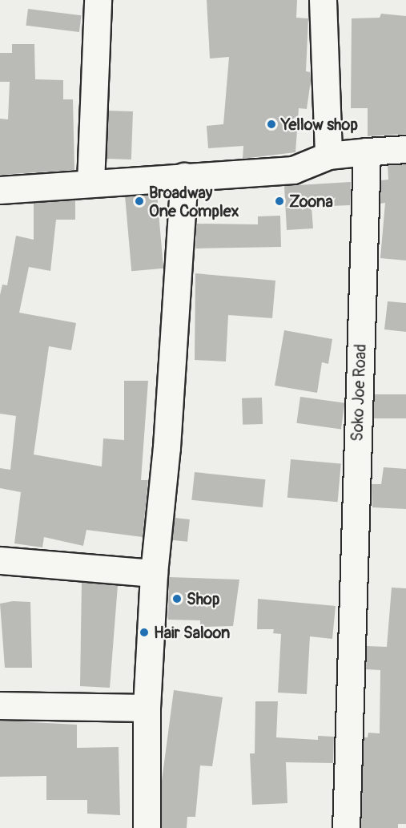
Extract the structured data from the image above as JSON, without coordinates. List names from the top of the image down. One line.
{"streets":{"street":["Soko Joe Road"]},"places":["Yellow shop","Broadway One Complex","Zoona","Shop","Hair Saloon"]}
